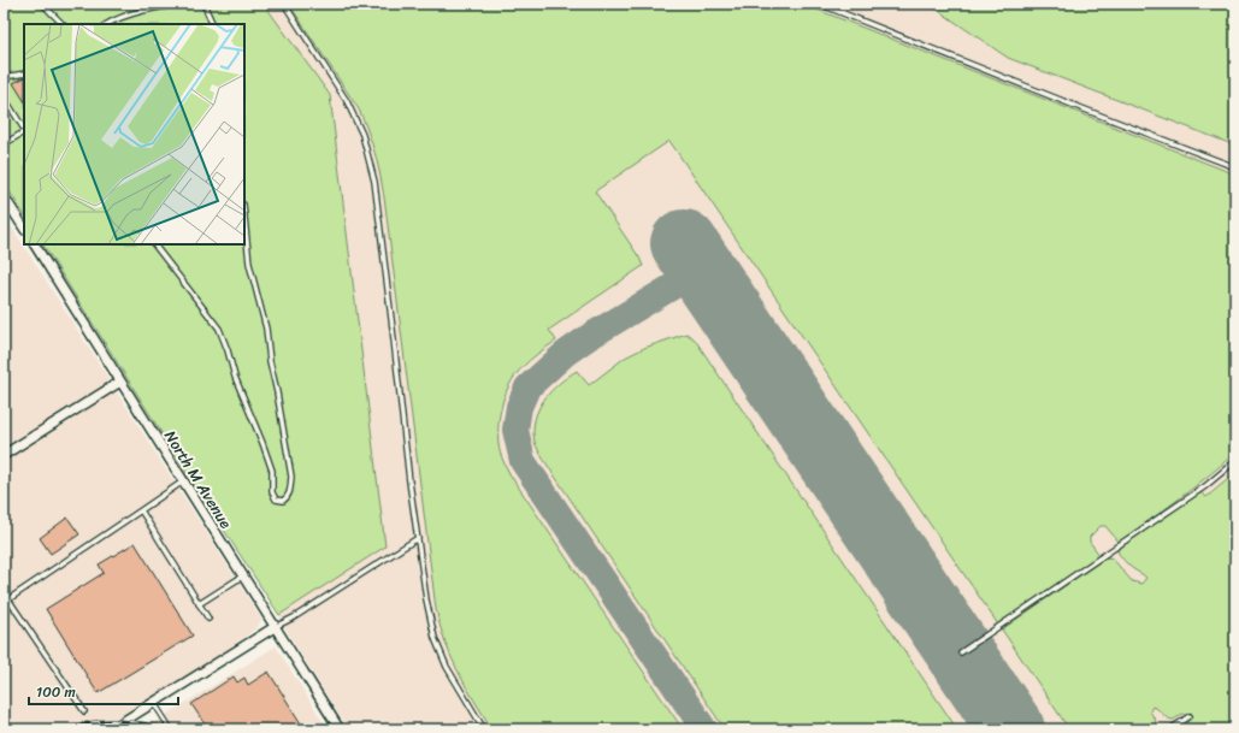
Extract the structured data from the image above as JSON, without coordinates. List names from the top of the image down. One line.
{"streets":{"street":["North M Avenue"]},"scale_bar":"100 m"}
